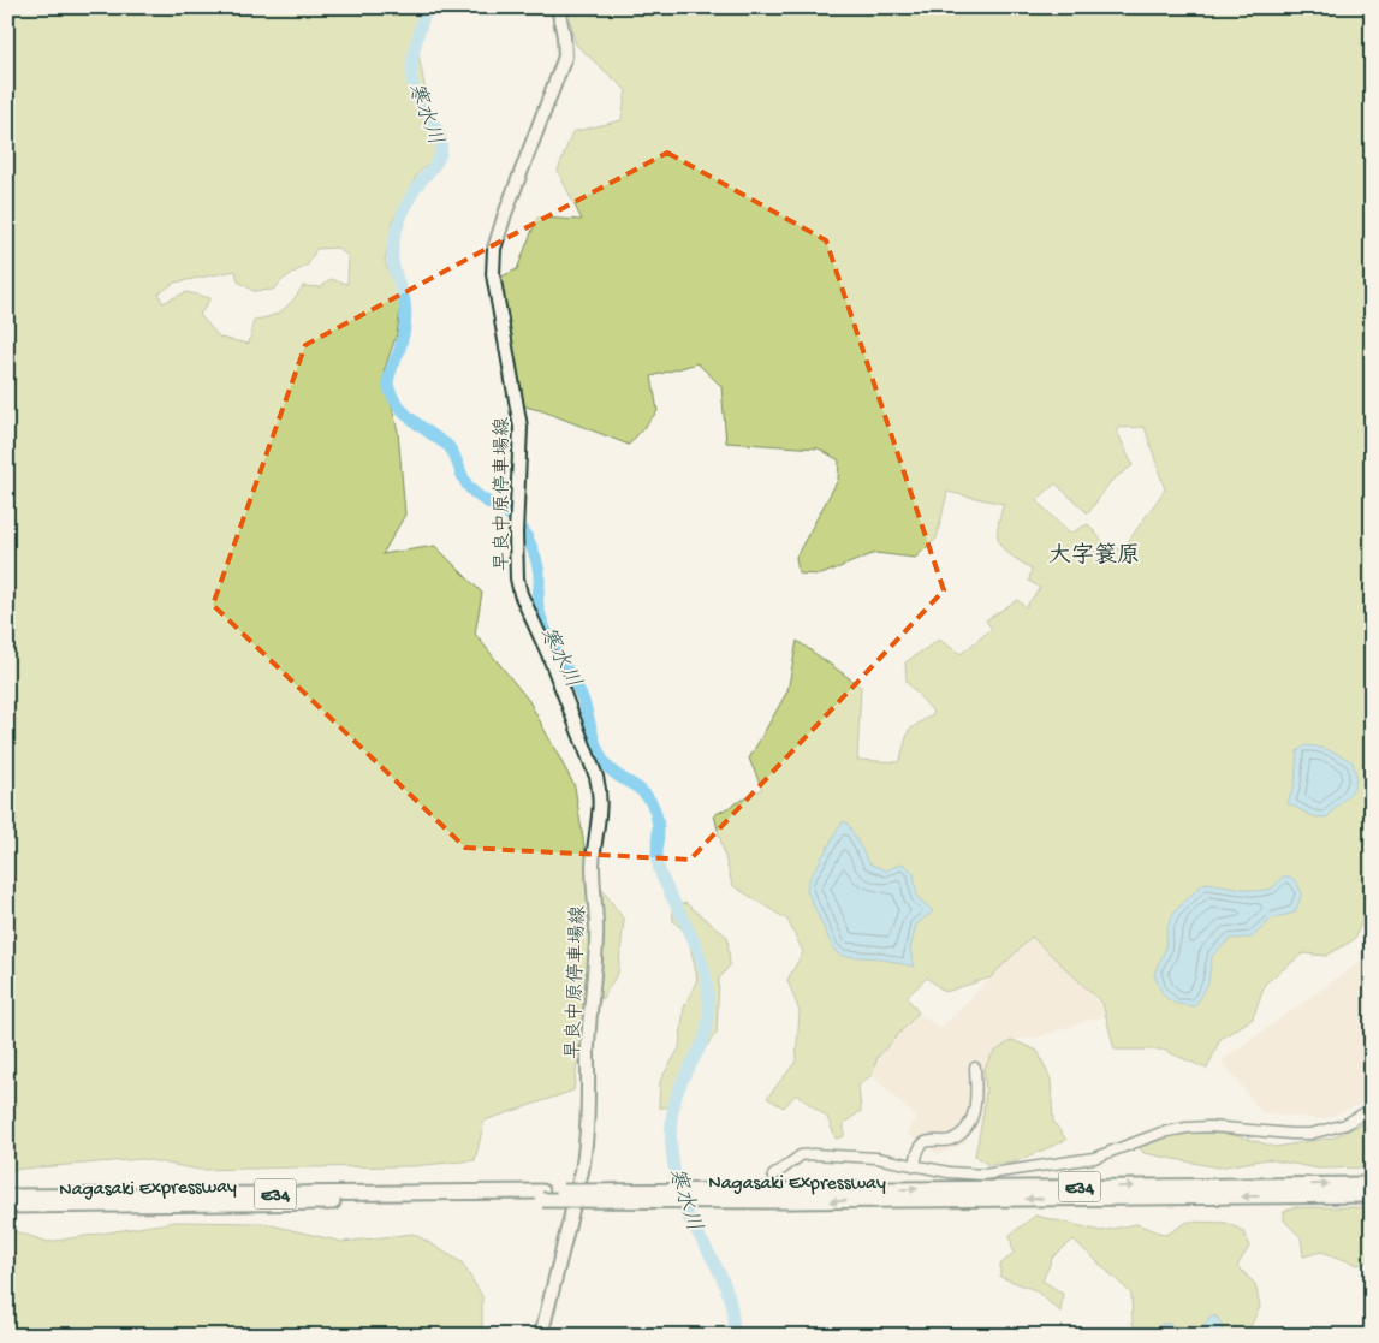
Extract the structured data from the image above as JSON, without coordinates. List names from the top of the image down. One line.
{"streets":{"highway":["Nagasaki Expressway","E34"],"main road":["早良中原停車場線"]},"districts":["大字簑原"],"water":["寒水川"]}
